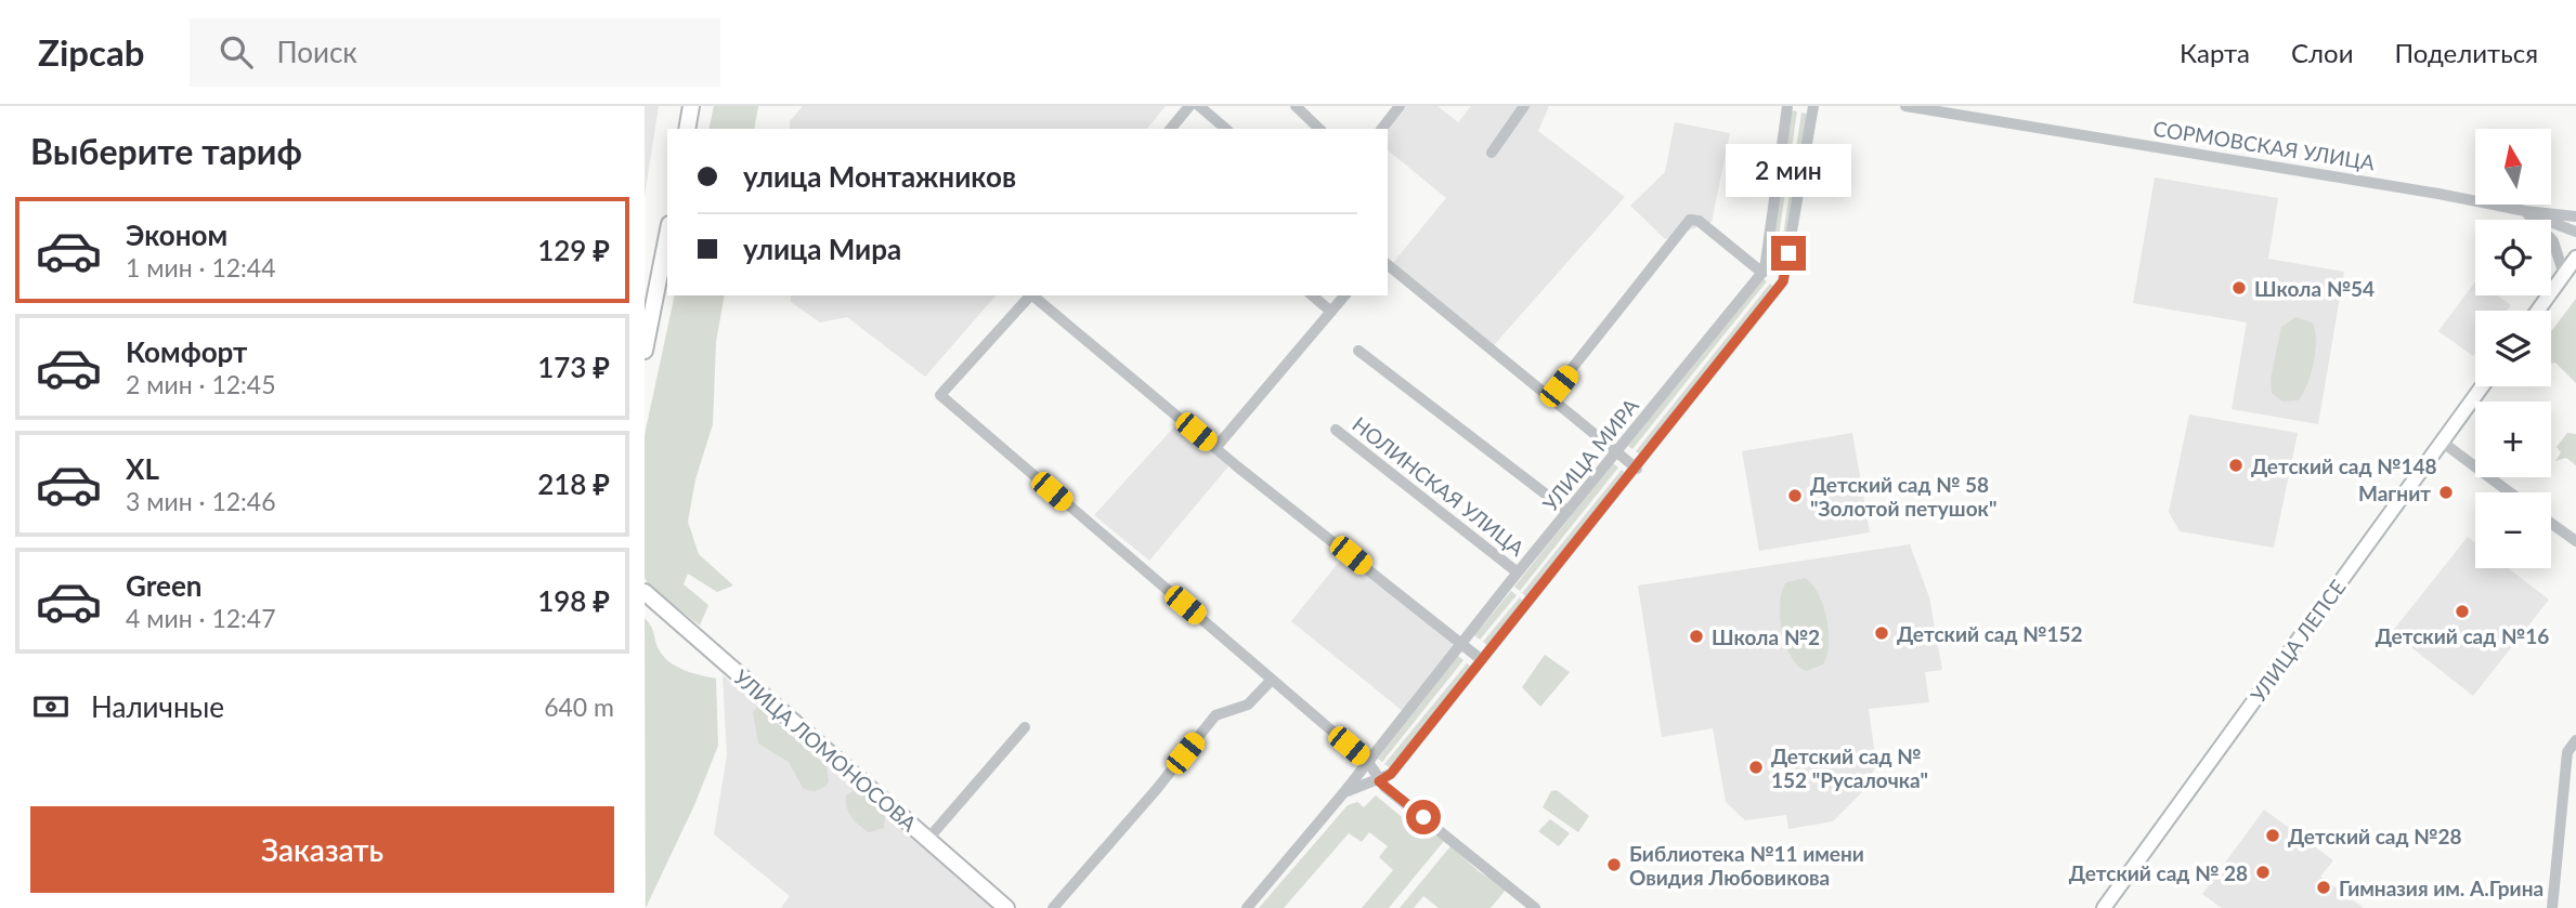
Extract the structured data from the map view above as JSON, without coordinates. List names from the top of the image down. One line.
{"streets":{"highway":["УЛИЦА ЛОМОНОСОВА"],"main road":["УЛИЦА ЛЕПСЕ"],"street":["СОРМОВСКАЯ УЛИЦА","УЛИЦА МИРА","НОЛИНСКАЯ УЛИЦА"]},"crossings":[["УЛИЦА МИРА","НОЛИНСКАЯ УЛИЦА"]],"places":["Школа №54","Детский сад №148","Магнит","Детский сад № 58 \"Золотой петушок\"","Детский сад №16","Детский сад №152","Школа №2","Детский сад № 152 \"Русалочка\"","Детский сад №28","Библиотека №11 имени Овидия Любовикова","Детский сад № 28","Гимназия им. А.Грина"],"north":"top","page":{"header":"Zipcab","search":"Поиск","nav":["Карта","Слои","Поделиться"],"heading":"Выберите тариф","map_buttons":["+","−"],"banner":["улица Монтажников","улица Мира"],"bubble":"2 мин","list":[{"name":"Эконом","note":"1 мин · 12:44","value":"129 ₽"},{"name":"Комфорт","note":"2 мин · 12:45","value":"173 ₽"},{"name":"XL","note":"3 мин · 12:46","value":"218 ₽"},{"name":"Green","note":"4 мин · 12:47","value":"198 ₽"}],"pay":["Наличные","640 m"],"buttons":"Заказать"}}
